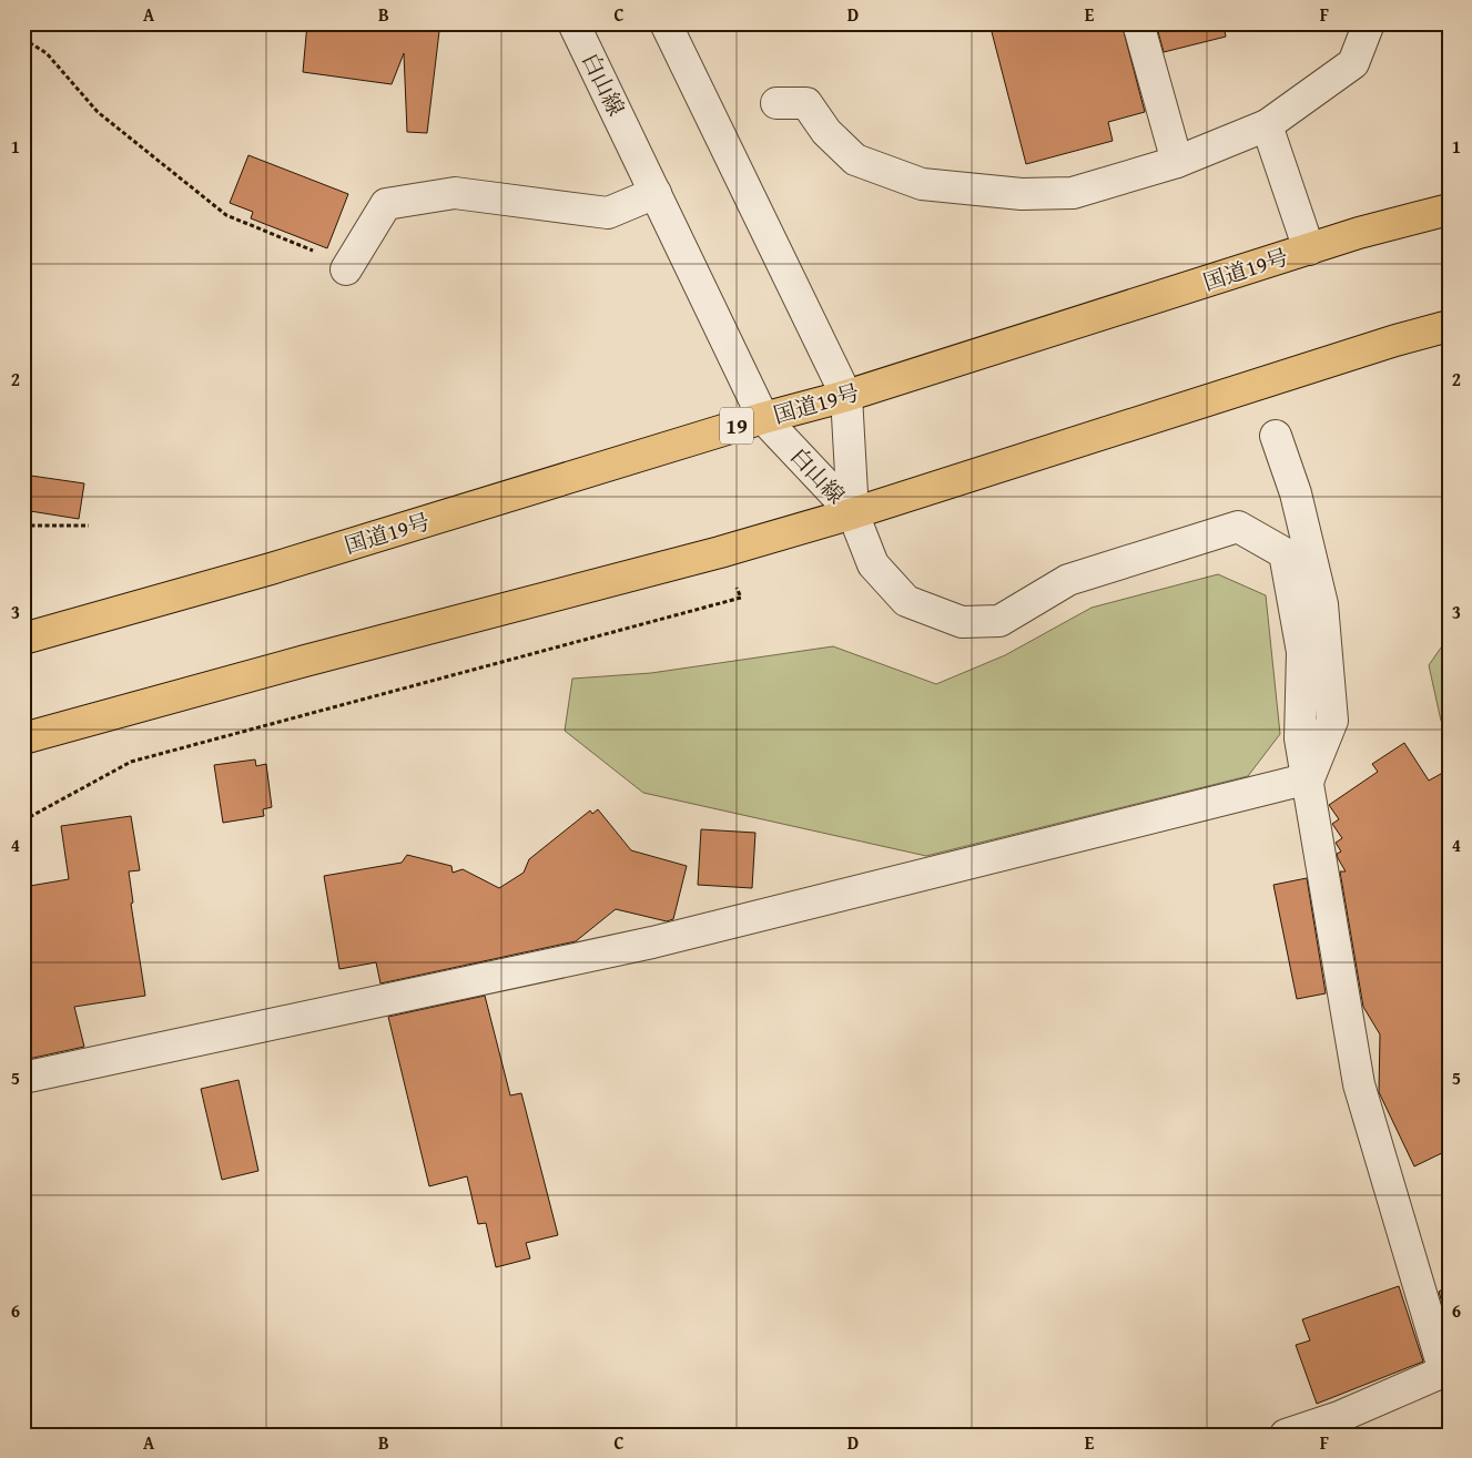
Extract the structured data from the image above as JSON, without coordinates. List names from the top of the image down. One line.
{"streets":{"highway":["国道19号","19"],"street":["白山線"]},"crossings":[["白山線","国道19号"]],"grid":{"columns":["A","B","C","D","E","F"],"rows":["1","2","3","4","5","6"]}}
